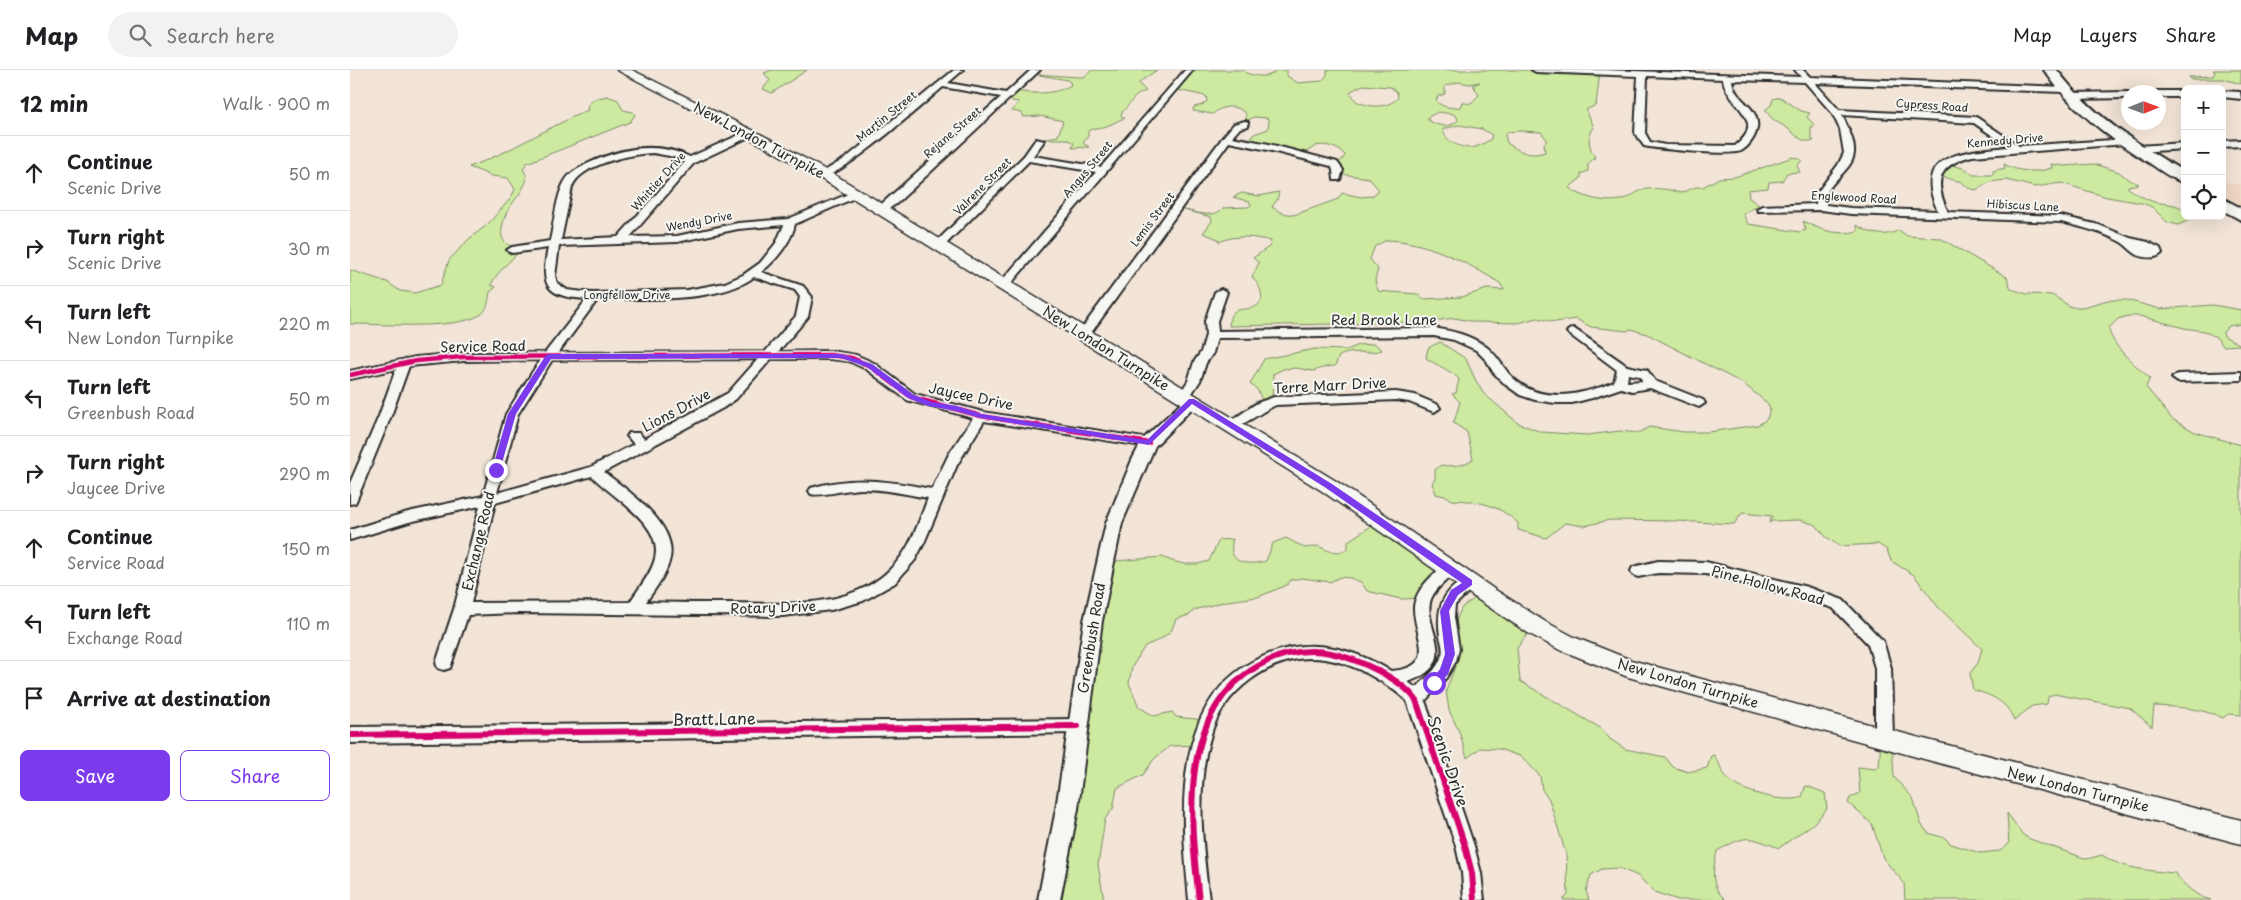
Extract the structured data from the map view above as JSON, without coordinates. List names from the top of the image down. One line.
{"streets":{"main road":["New London Turnpike"],"street":["Cypress Road","Martin Street","Rejane Street","Kennedy Drive","Angus Street","Whittier Drive","Valrene Street","Englewood Road","Hibiscus Lane","Lemis Street","Wendy Drive","Longfellow Drive","Red Brook Lane","Service Road","Terre Marr Drive","Jaycee Drive","Lions Drive","Exchange Road","Pine Hollow Road","Rotary Drive","Greenbush Road","Bratt Lane","Scenic Drive"]},"crossings":[["Cypress Road","Kennedy Drive"],["Martin Street","New London Turnpike"],["Rejane Street","New London Turnpike"],["New London Turnpike","Angus Street"],["New London Turnpike","Whittier Drive"],["New London Turnpike","Valrene Street"],["New London Turnpike","Lemis Street"],["New London Turnpike","Wendy Drive"],["New London Turnpike","Terre Marr Drive"],["New London Turnpike","Pine Hollow Road"],["New London Turnpike","Greenbush Road"],["Kennedy Drive","Englewood Road"],["Kennedy Drive","Hibiscus Lane"],["Whittier Drive","Wendy Drive"],["Whittier Drive","Longfellow Drive"],["Englewood Road","Hibiscus Lane"],["Wendy Drive","Longfellow Drive"],["Longfellow Drive","Lions Drive"],["Longfellow Drive","Exchange Road"],["Service Road","Jaycee Drive"],["Service Road","Lions Drive"],["Service Road","Exchange Road"],["Jaycee Drive","Lions Drive"],["Jaycee Drive","Rotary Drive"],["Jaycee Drive","Greenbush Road"],["Lions Drive","Exchange Road"],["Exchange Road","Rotary Drive"],["Greenbush Road","Bratt Lane"]],"north":"right","page":{"header":"Map","search":"Search here","nav":["Map","Layers","Share"],"heading":["12 min","Walk · 900 m"],"map_buttons":["+","−"],"list":[["Continue","Scenic Drive","50 m"],["Turn right","Scenic Drive","30 m"],["Turn left","New London Turnpike","220 m"],["Turn left","Greenbush Road","50 m"],["Turn right","Jaycee Drive","290 m"],["Continue","Service Road","150 m"],["Turn left","Exchange Road","110 m"],"Arrive at destination"],"buttons":["Save","Share"]}}
